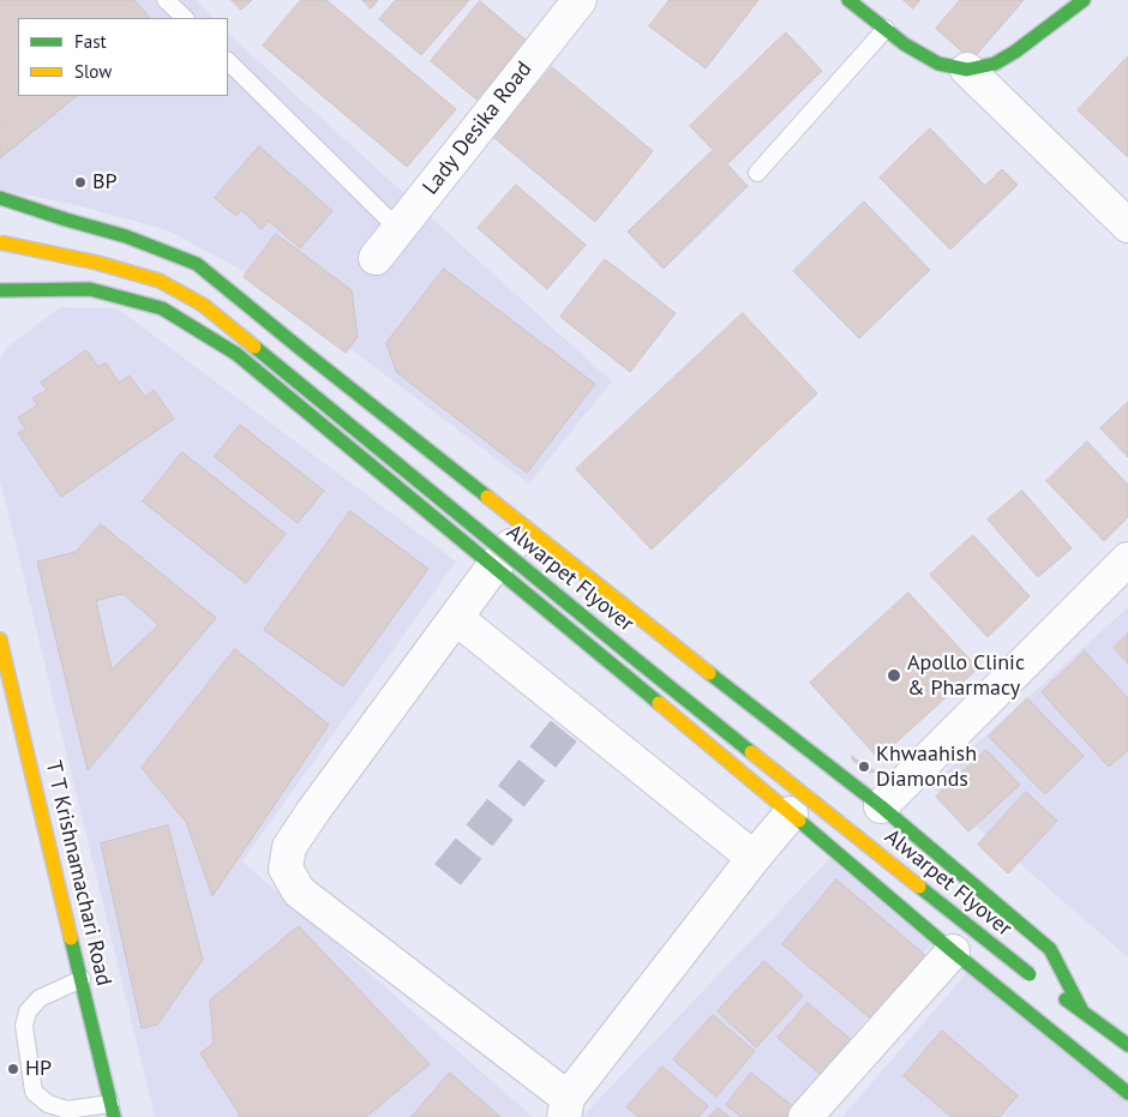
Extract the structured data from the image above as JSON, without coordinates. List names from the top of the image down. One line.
{"streets":{"main road":["Alwarpet Flyover","T T Krishnamachari Road"],"street":["Lady Desika Road"]},"places":["BP","Apollo Clinic & Pharmacy","Khwaahish Diamonds","HP"],"legend":["Fast","Slow"]}
